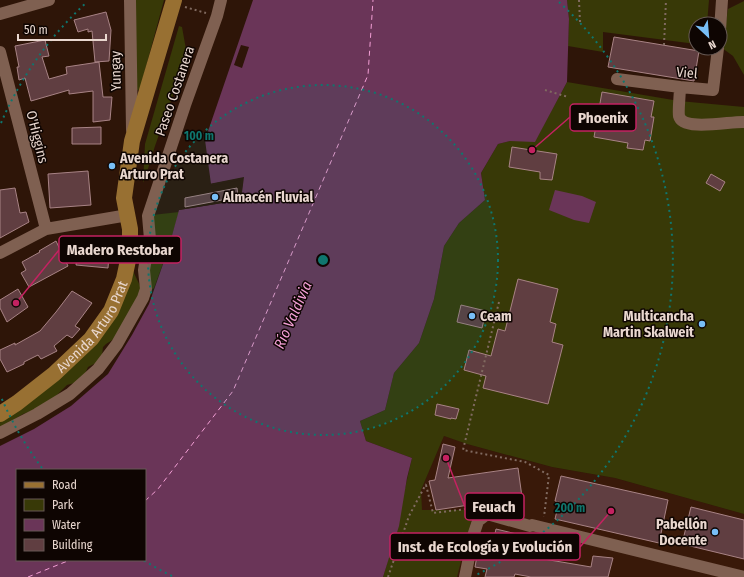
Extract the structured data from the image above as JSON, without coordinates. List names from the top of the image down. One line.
{"streets":{"main road":["Avenida Arturo Prat"],"street":["Yungay","Viel","Paseo Costanera","O'Higgins"]},"crossings":[["Yungay","Avenida Arturo Prat"]],"water":["Río Valdivia"],"places":["Phoenix","Avenida Costanera Arturo Prat","Almacén Fluvial","Madero Restobar","Ceam","Multicancha Martin Skalweit","Feuach","Inst. de Ecología y Evolución","Pabellón Docente"],"legend":["Road","Park","Water","Building"],"scale_bar":"50 m","north":"bottom right","rings":["100 m","200 m"]}
